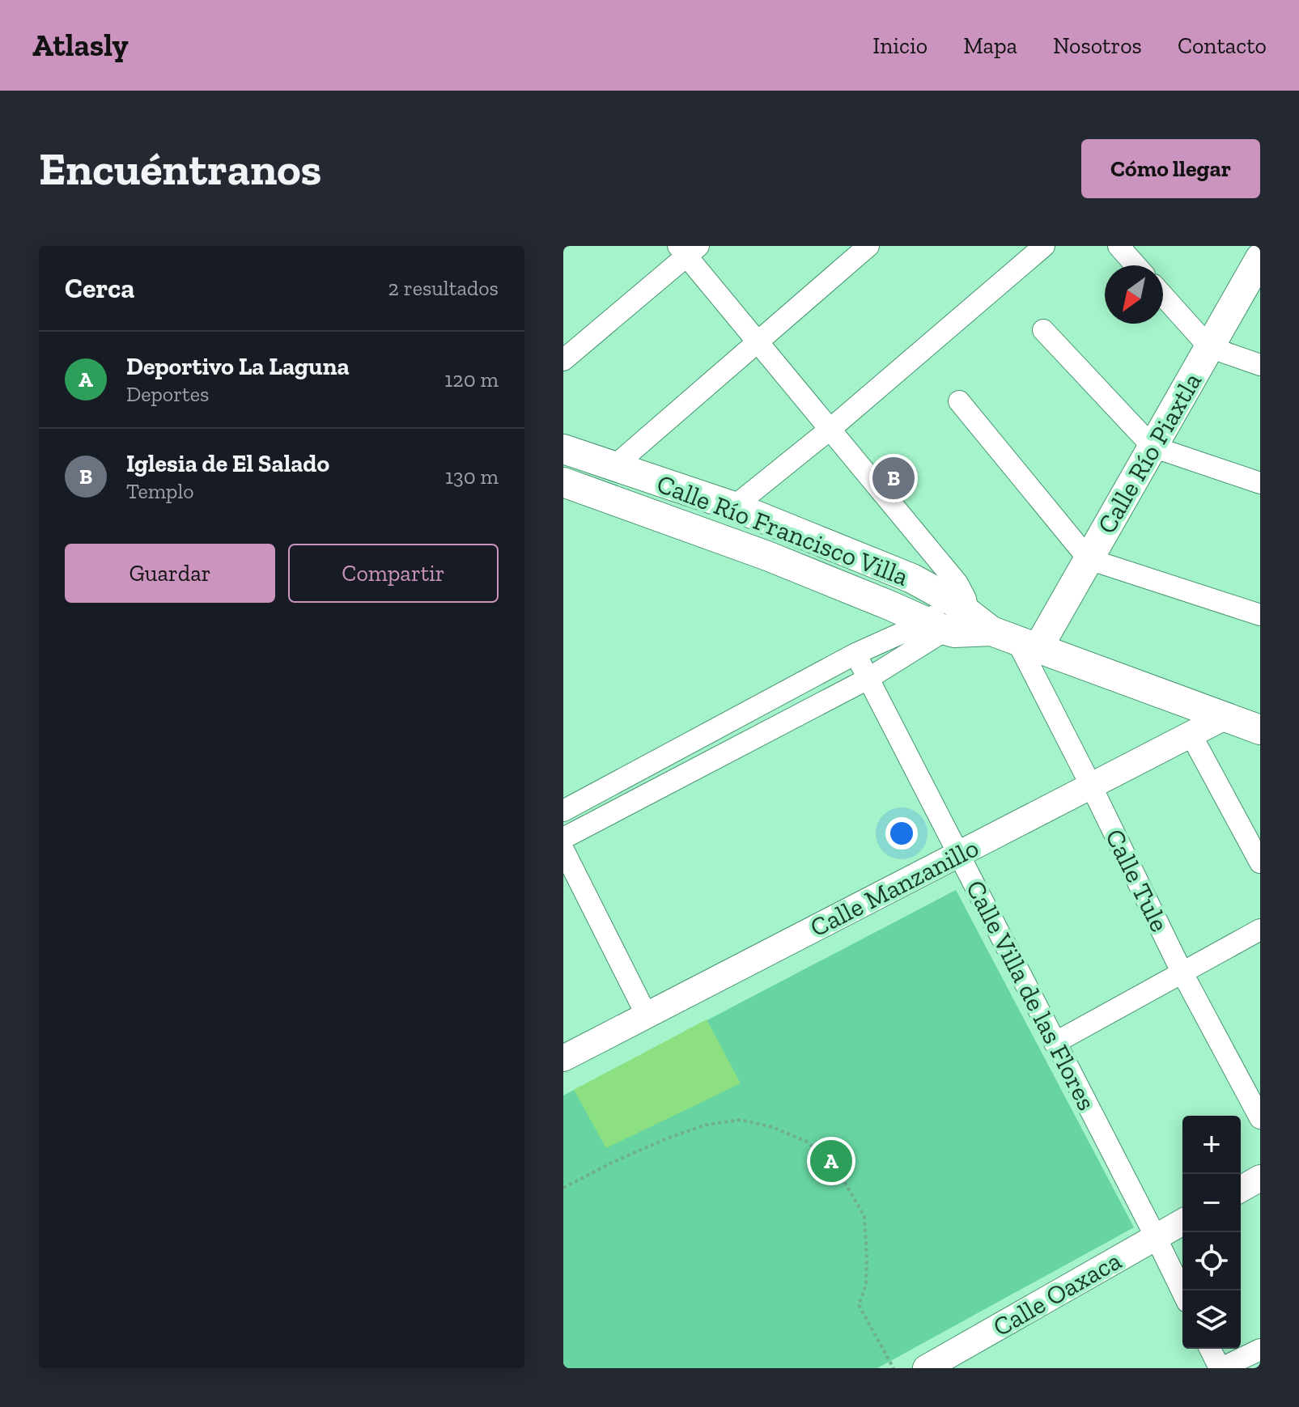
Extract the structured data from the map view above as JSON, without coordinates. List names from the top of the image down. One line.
{"streets":{"main road":["Calle Río Piaxtla","Calle Río Francisco Villa"],"street":["Calle Tule","Calle Manzanillo","Calle Villa de las Flores","Calle Oaxaca"]},"crossings":[["Calle Río Piaxtla","Calle Río Francisco Villa"],["Calle Río Piaxtla","Calle Tule"],["Calle Río Francisco Villa","Calle Tule"],["Calle Río Francisco Villa","Calle Manzanillo"],["Calle Tule","Calle Manzanillo"],["Calle Manzanillo","Calle Villa de las Flores"],["Calle Villa de las Flores","Calle Oaxaca"]],"north":"bottom left","page":{"header":"Atlasly","nav":["Inicio","Mapa","Nosotros","Contacto"],"buttons":["Cómo llegar",["Guardar","Compartir"]],"title":"Encuéntranos","heading":["Cerca","2 resultados"],"list":[{"mark":"A","name":"Deportivo La Laguna","note":"Deportes","value":"120 m"},{"mark":"B","name":"Iglesia de El Salado","note":"Templo","value":"130 m"}],"pins":["B","A"],"map_buttons":["+","−"]}}
